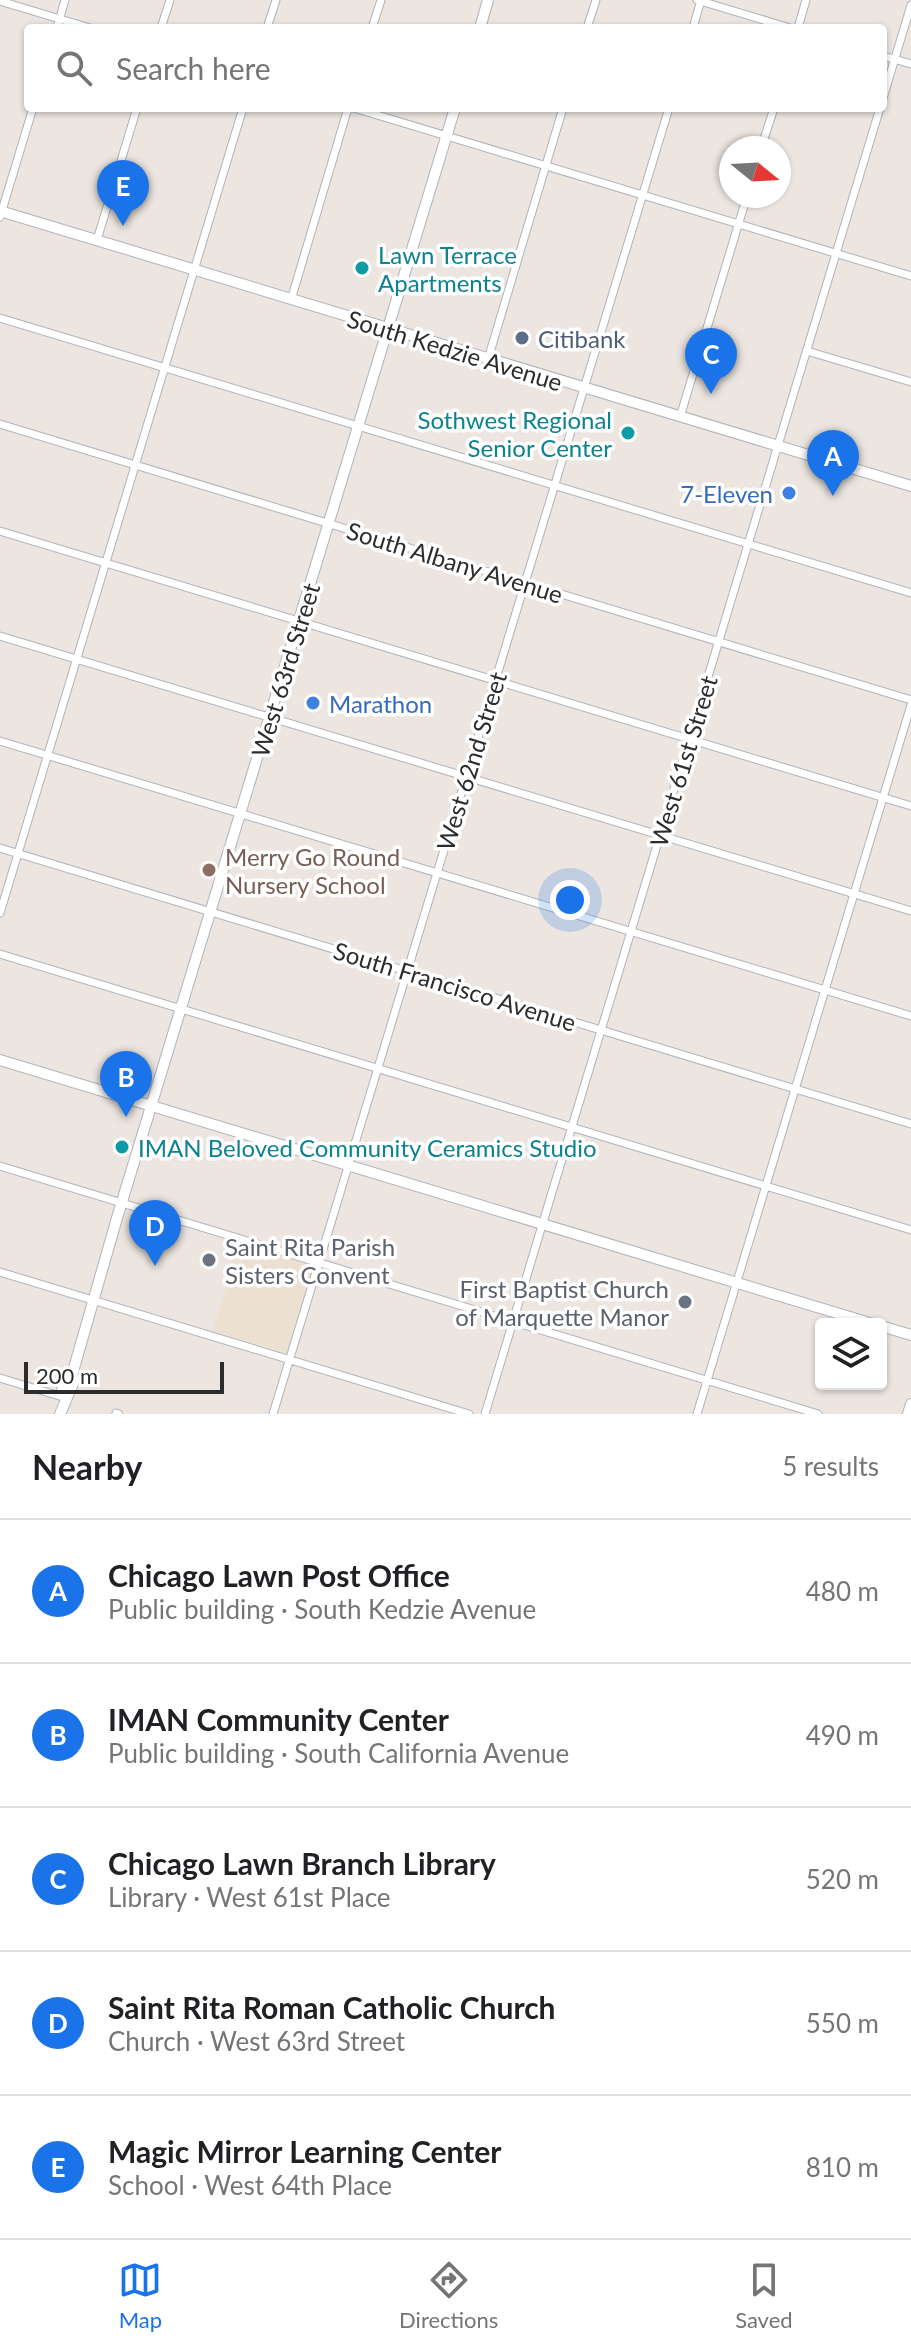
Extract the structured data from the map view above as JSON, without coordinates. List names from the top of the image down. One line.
{"streets":{"main road":["South Kedzie Avenue","West 63rd Street"],"street":["South Albany Avenue","West 62nd Street","West 61st Street","South Francisco Avenue"]},"crossings":[["South Kedzie Avenue","West 63rd Street"],["South Kedzie Avenue","West 62nd Street"],["South Kedzie Avenue","West 61st Street"],["South Albany Avenue","West 63rd Street"],["South Albany Avenue","West 62nd Street"],["South Albany Avenue","West 61st Street"],["West 63rd Street","South Francisco Avenue"],["West 62nd Street","South Francisco Avenue"],["West 61st Street","South Francisco Avenue"]],"places":["Lawn Terrace Apartments","Citibank","Sothwest Regional Senior Center","7-Eleven","Marathon","Merry Go Round Nursery School","IMAN Beloved Community Ceramics Studio","Saint Rita Parish Sisters Convent","First Baptist Church of Marquette Manor"],"scale_bar":"200 m","north":"right","page":{"search":"Search here","pins":["E","C","A","B","D"],"scale":"200 m","heading":["Nearby","5 results"],"list":[{"mark":"A","name":"Chicago Lawn Post Office","note":"Public building · South Kedzie Avenue","value":"480 m"},{"mark":"B","name":"IMAN Community Center","note":"Public building · South California Avenue","value":"490 m"},{"mark":"C","name":"Chicago Lawn Branch Library","note":"Library · West 61st Place","value":"520 m"},{"mark":"D","name":"Saint Rita Roman Catholic Church","note":"Church · West 63rd Street","value":"550 m"},{"mark":"E","name":"Magic Mirror Learning Center","note":"School · West 64th Place","value":"810 m"}],"nav":["Map","Directions","Saved"]}}
